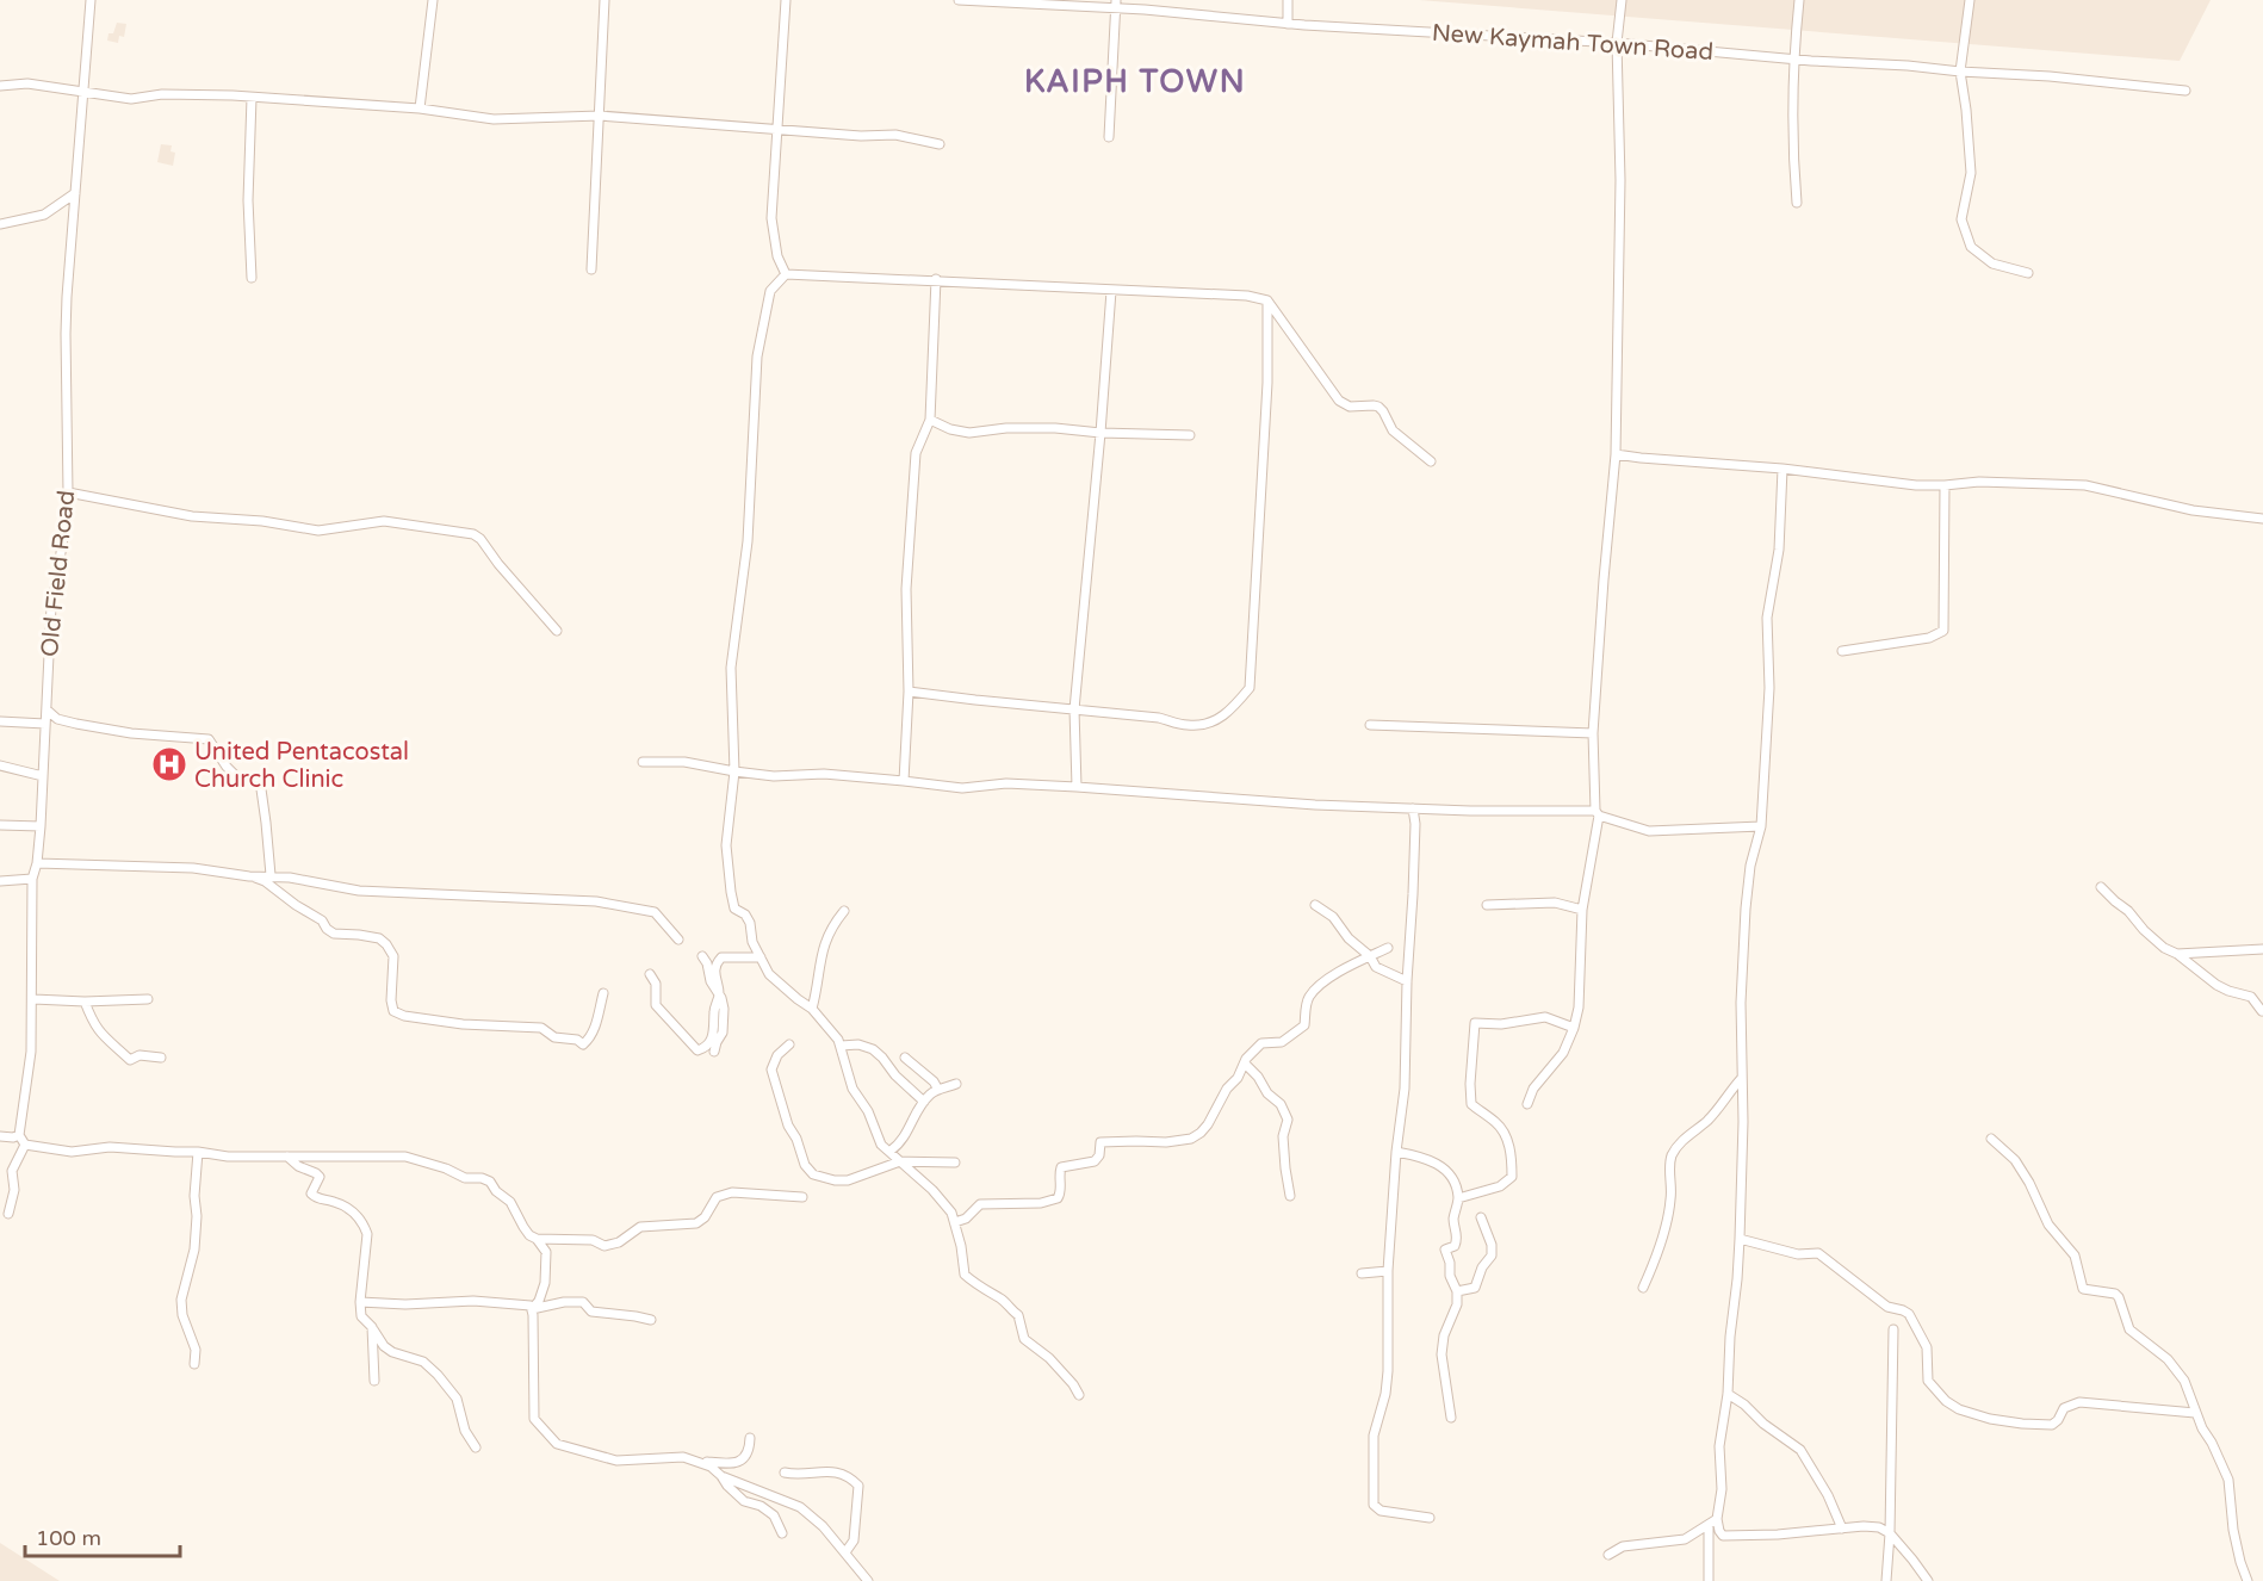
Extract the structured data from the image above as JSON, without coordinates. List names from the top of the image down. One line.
{"streets":{"street":["New Kaymah Town Road","Old Field Road"]},"districts":["KAIPH TOWN"],"places":{"hospital":["United Pentacostal Church Clinic"]},"scale_bar":"100 m"}
